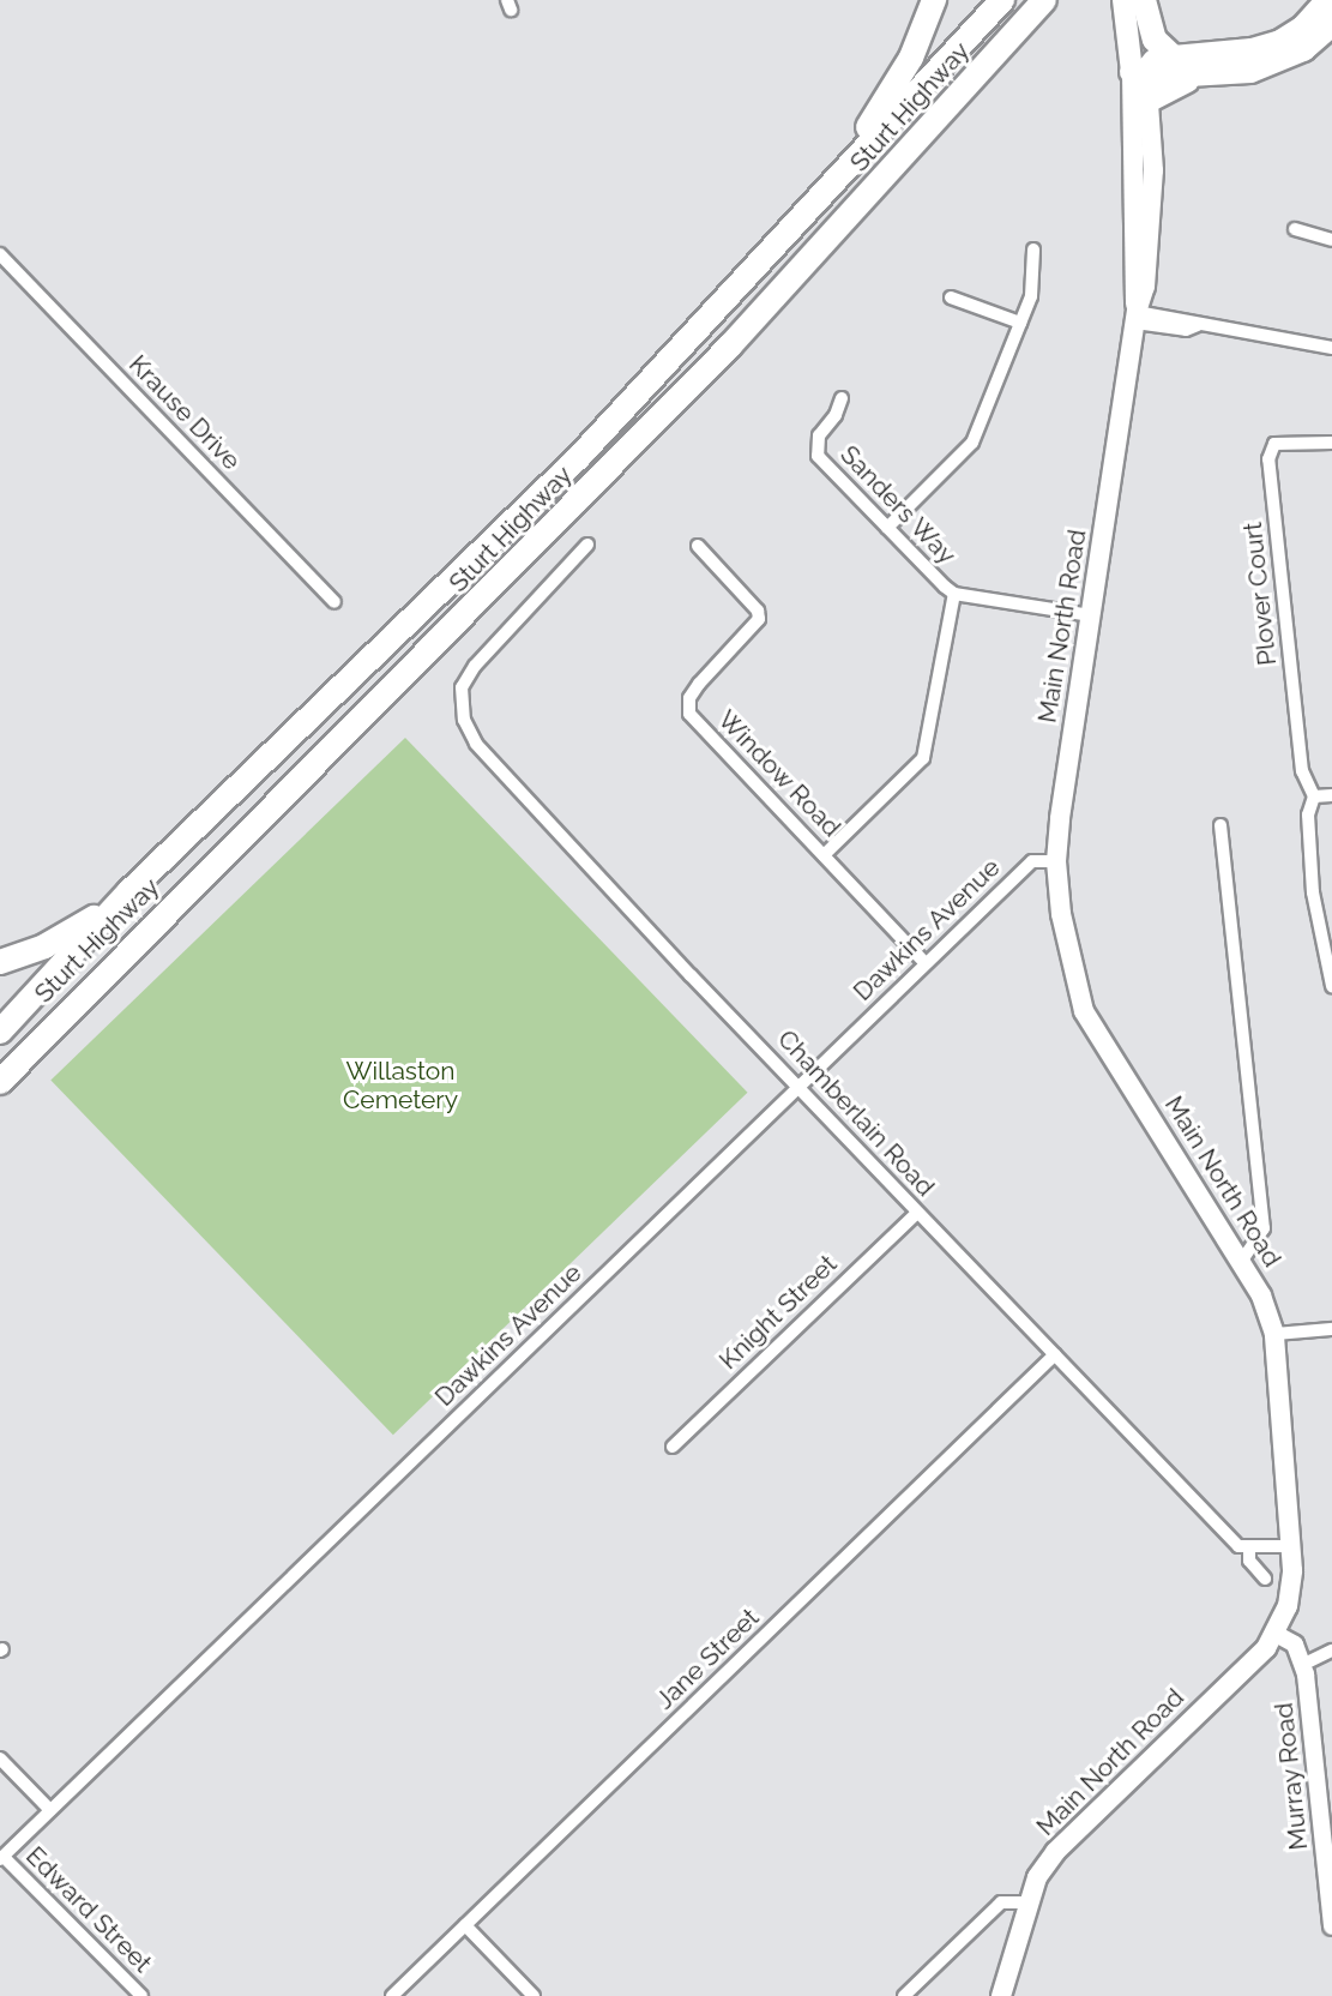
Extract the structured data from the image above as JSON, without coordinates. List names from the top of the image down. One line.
{"streets":{"highway":["Sturt Highway"],"main road":["Main North Road"],"street":["Krause Drive","Sanders Way","Plover Court","Window Road","Dawkins Avenue","Chamberlain Road","Knight Street","Jane Street","Murray Road","Edward Street"]},"crossings":[["Sanders Way","Main North Road"],["Main North Road","Dawkins Avenue"],["Main North Road","Murray Road"],["Window Road","Dawkins Avenue"],["Dawkins Avenue","Chamberlain Road"],["Dawkins Avenue","Edward Street"],["Chamberlain Road","Knight Street"],["Chamberlain Road","Jane Street"]],"parks":["Willaston Cemetery"]}
